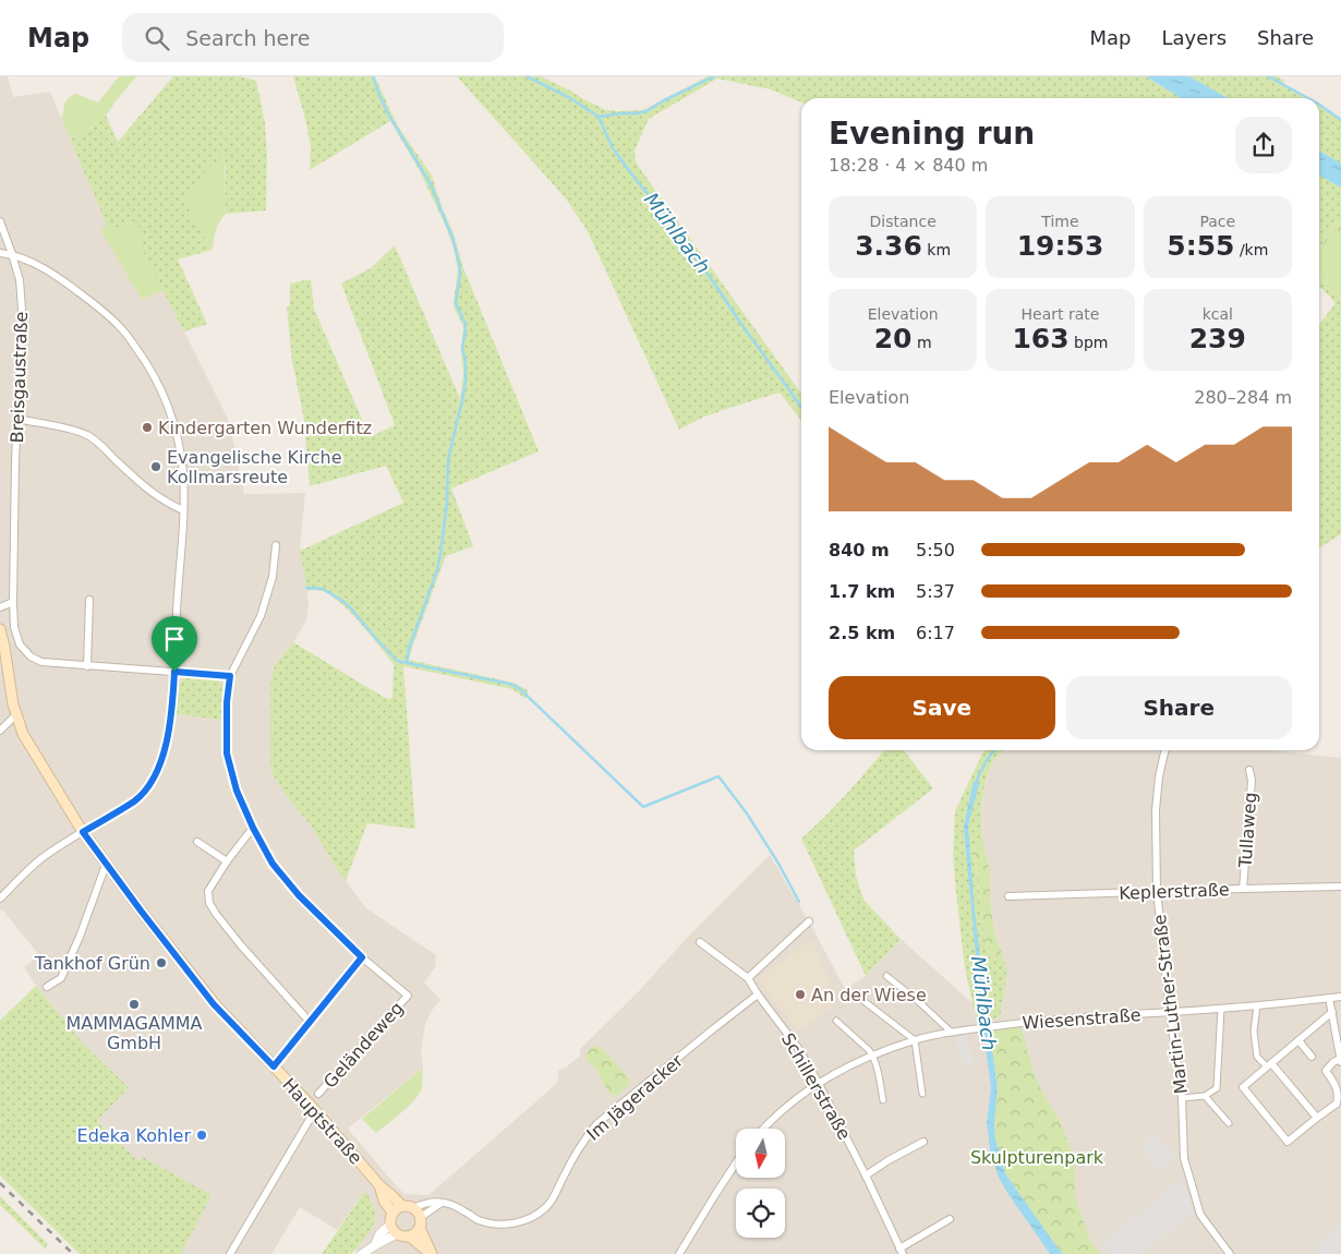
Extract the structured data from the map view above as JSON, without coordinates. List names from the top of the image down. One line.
{"streets":{"main road":["Hauptstraße"],"street":["Breisgaustraße","Tullaweg","Keplerstraße","Martin-Luther-Straße","Wiesenstraße","Geländeweg","Schillerstraße","Im Jägeracker"]},"crossings":[["Tullaweg","Keplerstraße"],["Keplerstraße","Martin-Luther-Straße"],["Martin-Luther-Straße","Wiesenstraße"],["Wiesenstraße","Schillerstraße"],["Schillerstraße","Im Jägeracker"]],"water":["Mühlbach"],"parks":["Skulpturenpark"],"places":["Kindergarten Wunderfitz","Evangelische Kirche Kollmarsreute","Tankhof Grün","An der Wiese","MAMMAGAMMA GmbH","Edeka Kohler"],"north":"bottom","page":{"header":"Map","search":"Search here","nav":["Map","Layers","Share"],"heading":["Evening run","18:28 · 4 × 840 m"],"stats":[["Distance","3.36 km"],["Time","19:53"],["Pace","5:55 /km"],["Elevation","20 m"],["Heart rate","163 bpm"],["kcal","239"]],"chart":["Elevation","280–284 m"],"list":[{"name":"840 m","note":"5:50"},{"name":"1.7 km","note":"5:37"},{"name":"2.5 km","note":"6:17"}],"buttons":["Save","Share"]}}
